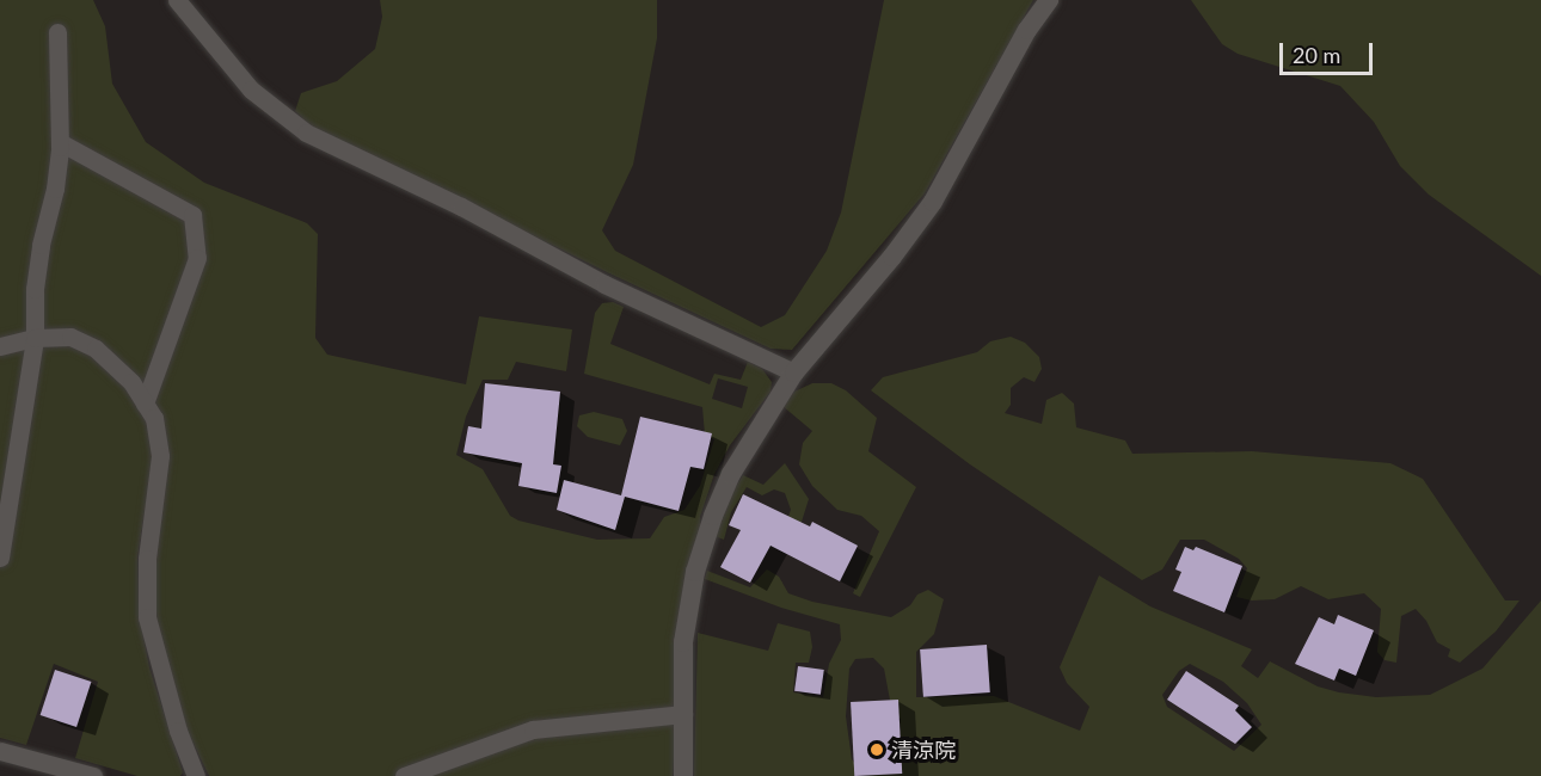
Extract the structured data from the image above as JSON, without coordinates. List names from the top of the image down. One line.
{"places":["清涼院"],"scale_bar":"20 m"}
